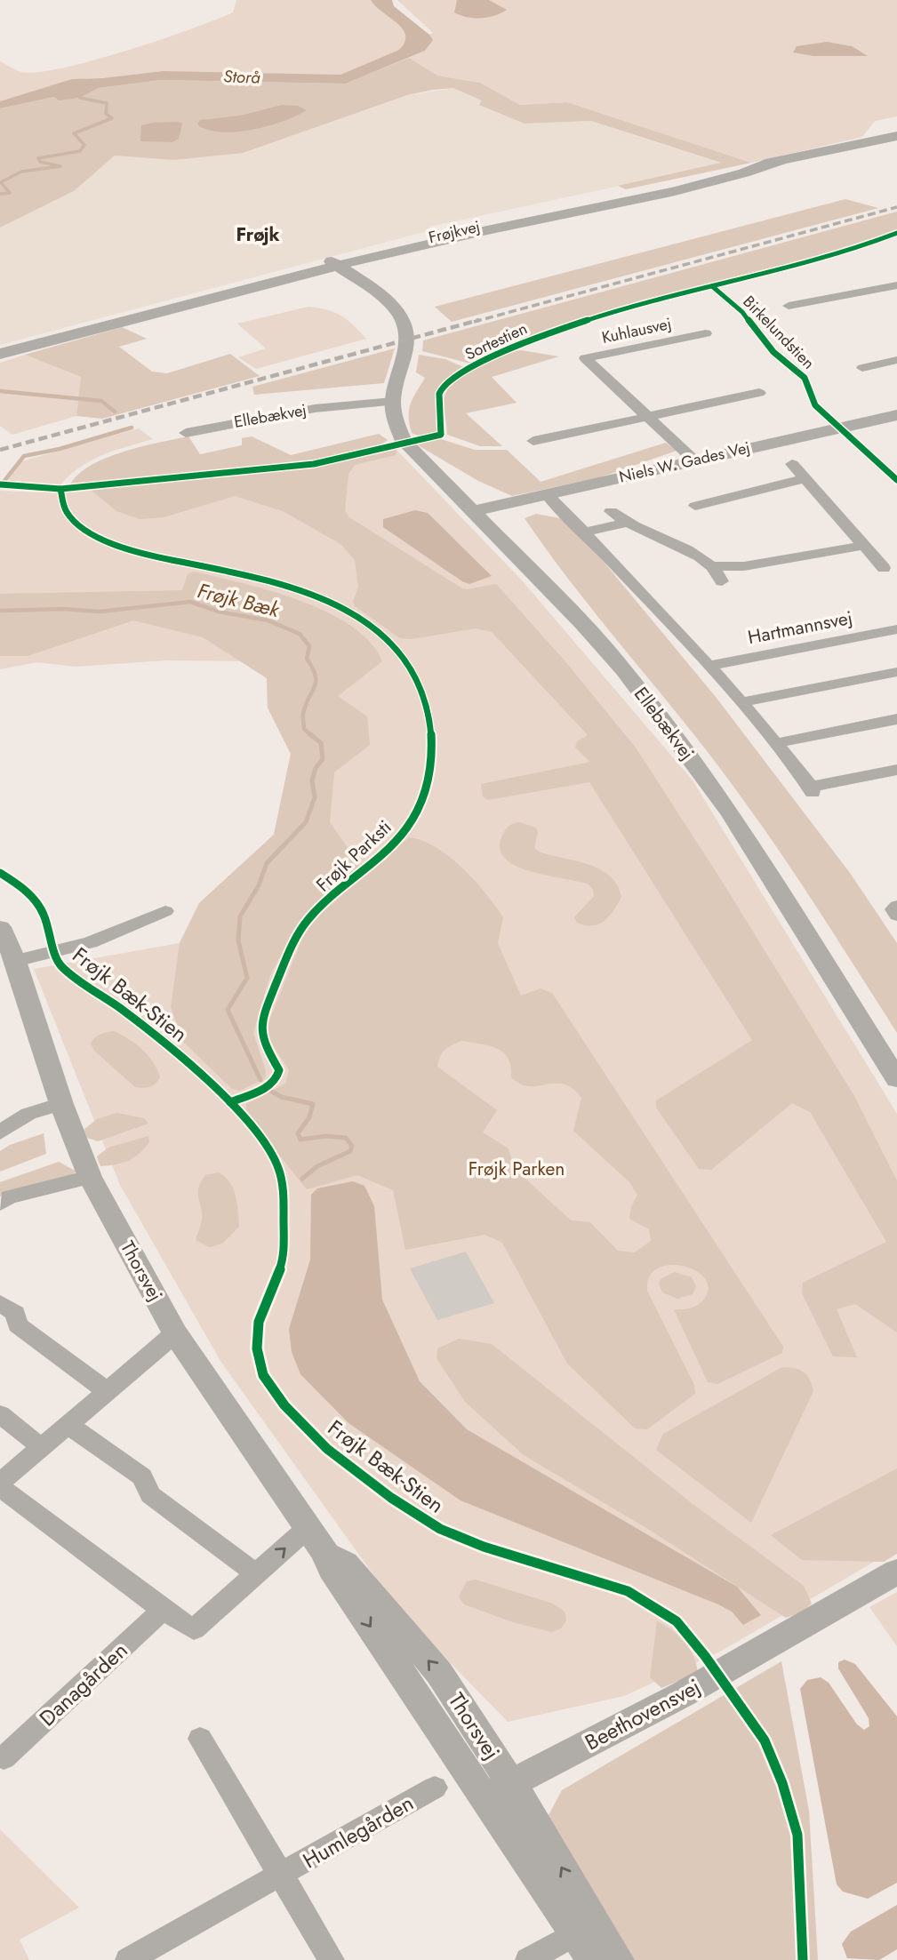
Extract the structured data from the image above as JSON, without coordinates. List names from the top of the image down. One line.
{"streets":{"street":["Frøjkvej","Kuhlausvej","Ellebækvej","Niels W. Gades Vej","Hartmannsvej","Thorsvej","Danagården","Beethovensvej","Humlegården"],"cycle path":["Birkelundstien","Sortestien","Frøjk Parksti","Frøjk Bæk-Stien"]},"crossings":[["Frøjkvej","Ellebækvej"],["Kuhlausvej","Niels W. Gades Vej"],["Ellebækvej","Niels W. Gades Vej"],["Thorsvej","Beethovensvej"]],"districts":["Frøjk"],"water":["Storå","Frøjk Bæk"],"parks":["Frøjk Parken"]}
